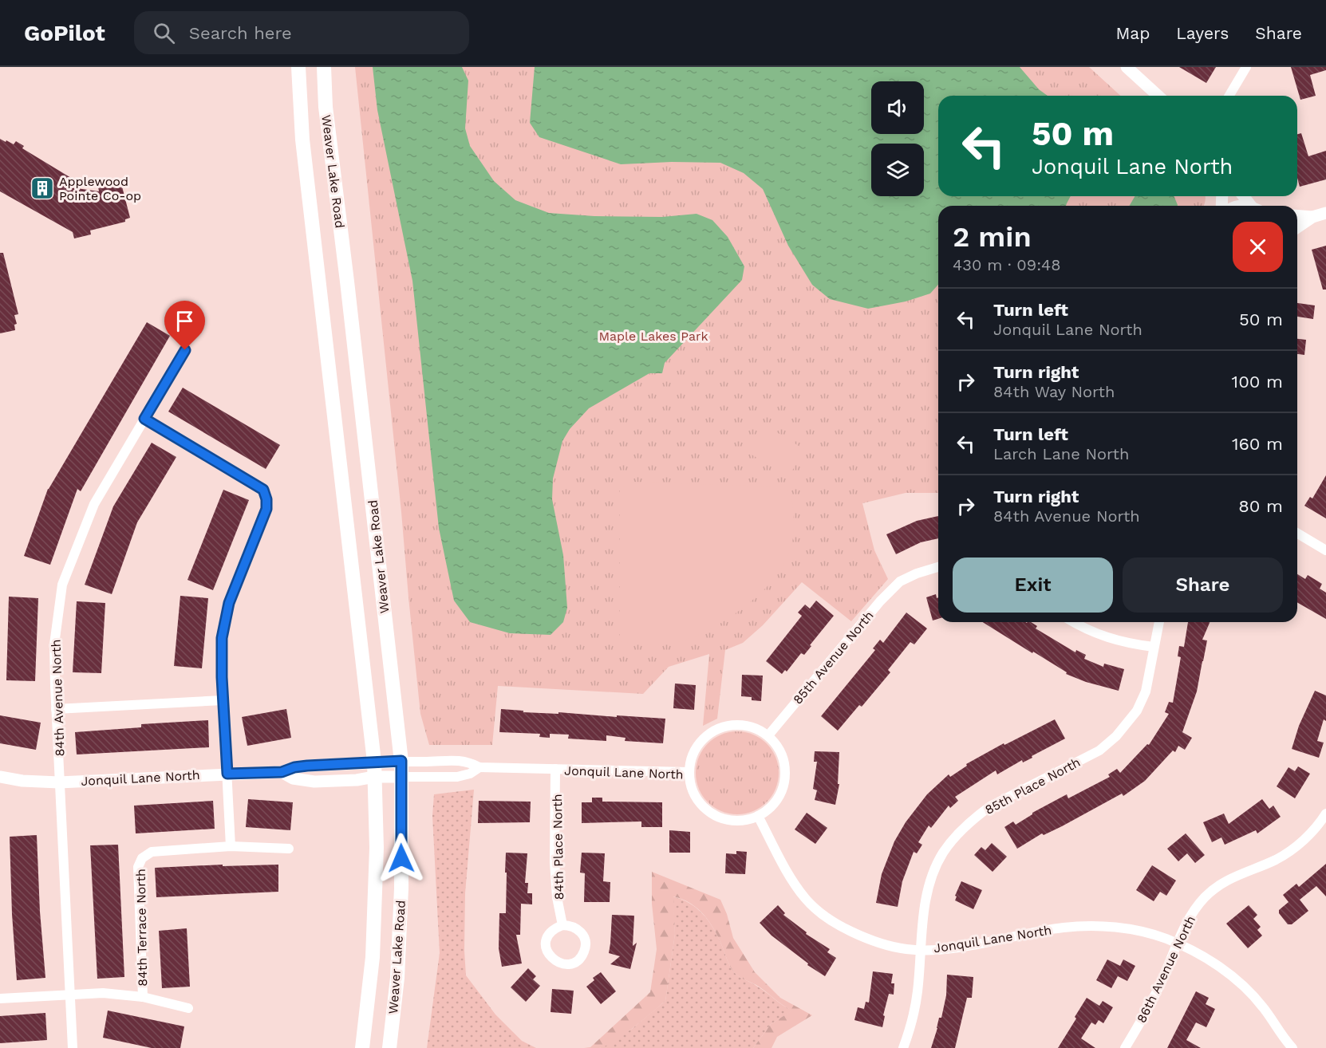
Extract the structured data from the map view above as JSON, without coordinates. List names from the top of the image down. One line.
{"streets":{"main road":["Weaver Lake Road"],"street":["85th Avenue North","84th Avenue North","Jonquil Lane North","85th Place North","84th Place North","84th Terrace North","86th Avenue North"]},"crossings":[["Weaver Lake Road","Jonquil Lane North"],["85th Avenue North","Jonquil Lane North"],["84th Avenue North","Jonquil Lane North"],["Jonquil Lane North","85th Place North"],["Jonquil Lane North","84th Place North"],["Jonquil Lane North","86th Avenue North"]],"parks":["Maple Lakes Park"],"places":{"building":["Applewood Pointe Co-op"]},"page":{"header":"GoPilot","search":"Search here","nav":["Map","Layers","Share"],"turn":["50 m","Jonquil Lane North"],"heading":["2 min","430 m · 09:48"],"list":[{"name":"Turn left","note":"Jonquil Lane North","value":"50 m"},{"name":"Turn right","note":"84th Way North","value":"100 m"},{"name":"Turn left","note":"Larch Lane North","value":"160 m"},{"name":"Turn right","note":"84th Avenue North","value":"80 m"}],"buttons":["Exit","Share"]}}
